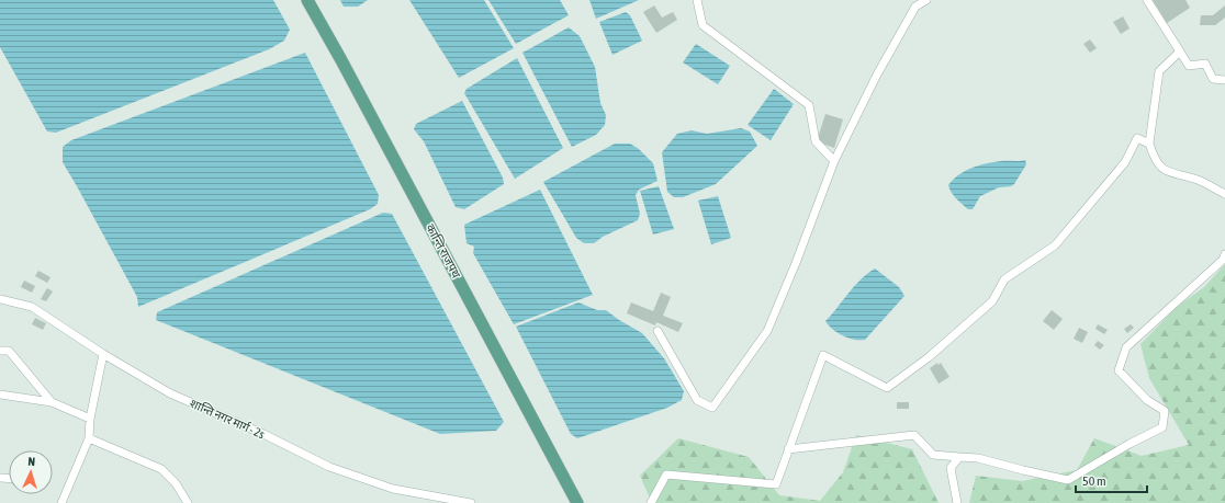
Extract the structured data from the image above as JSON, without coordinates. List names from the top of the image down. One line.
{"streets":{"main road":["कान्ति राजपथ"],"street":["शान्ति नगर मार्ग - 2s"]},"scale_bar":"50 m","north":"top"}
